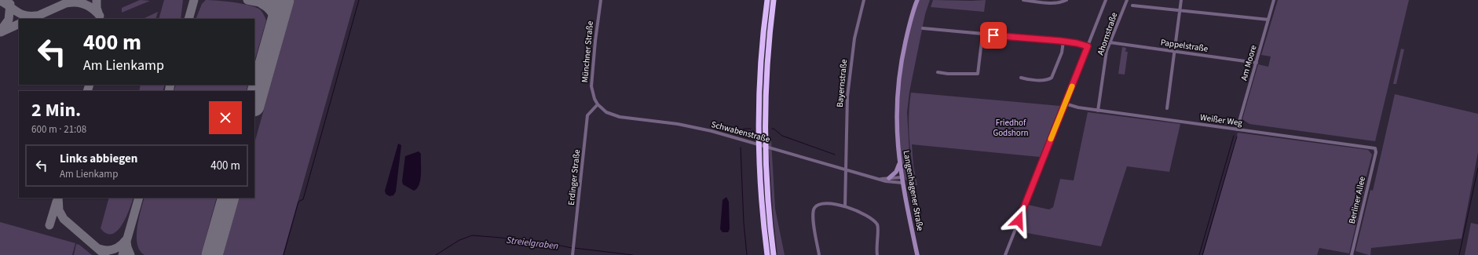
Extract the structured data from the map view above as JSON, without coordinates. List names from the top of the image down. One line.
{"streets":{"main road":["Langenhagener Straße"],"street":["Ahornstraße","Pappelstraße","Münchner Straße","Am Moore","Bayernstraße","Weißer Weg","Schwabenstraße","Erdinger Straße","Berliner Allee"]},"crossings":[["Ahornstraße","Pappelstraße"],["Ahornstraße","Weißer Weg"],["Pappelstraße","Am Moore"],["Münchner Straße","Schwabenstraße"],["Münchner Straße","Erdinger Straße"],["Am Moore","Weißer Weg"],["Bayernstraße","Schwabenstraße"],["Weißer Weg","Berliner Allee"],["Schwabenstraße","Erdinger Straße"],["Schwabenstraße","Langenhagener Straße"]],"water":["Streielgraben"],"parks":["Friedhof Godshorn"],"page":{"turn":["400 m","Am Lienkamp"],"heading":["2 Min.","600 m · 21:08"],"list":[{"name":"Links abbiegen","note":"Am Lienkamp","value":"400 m"}]}}
